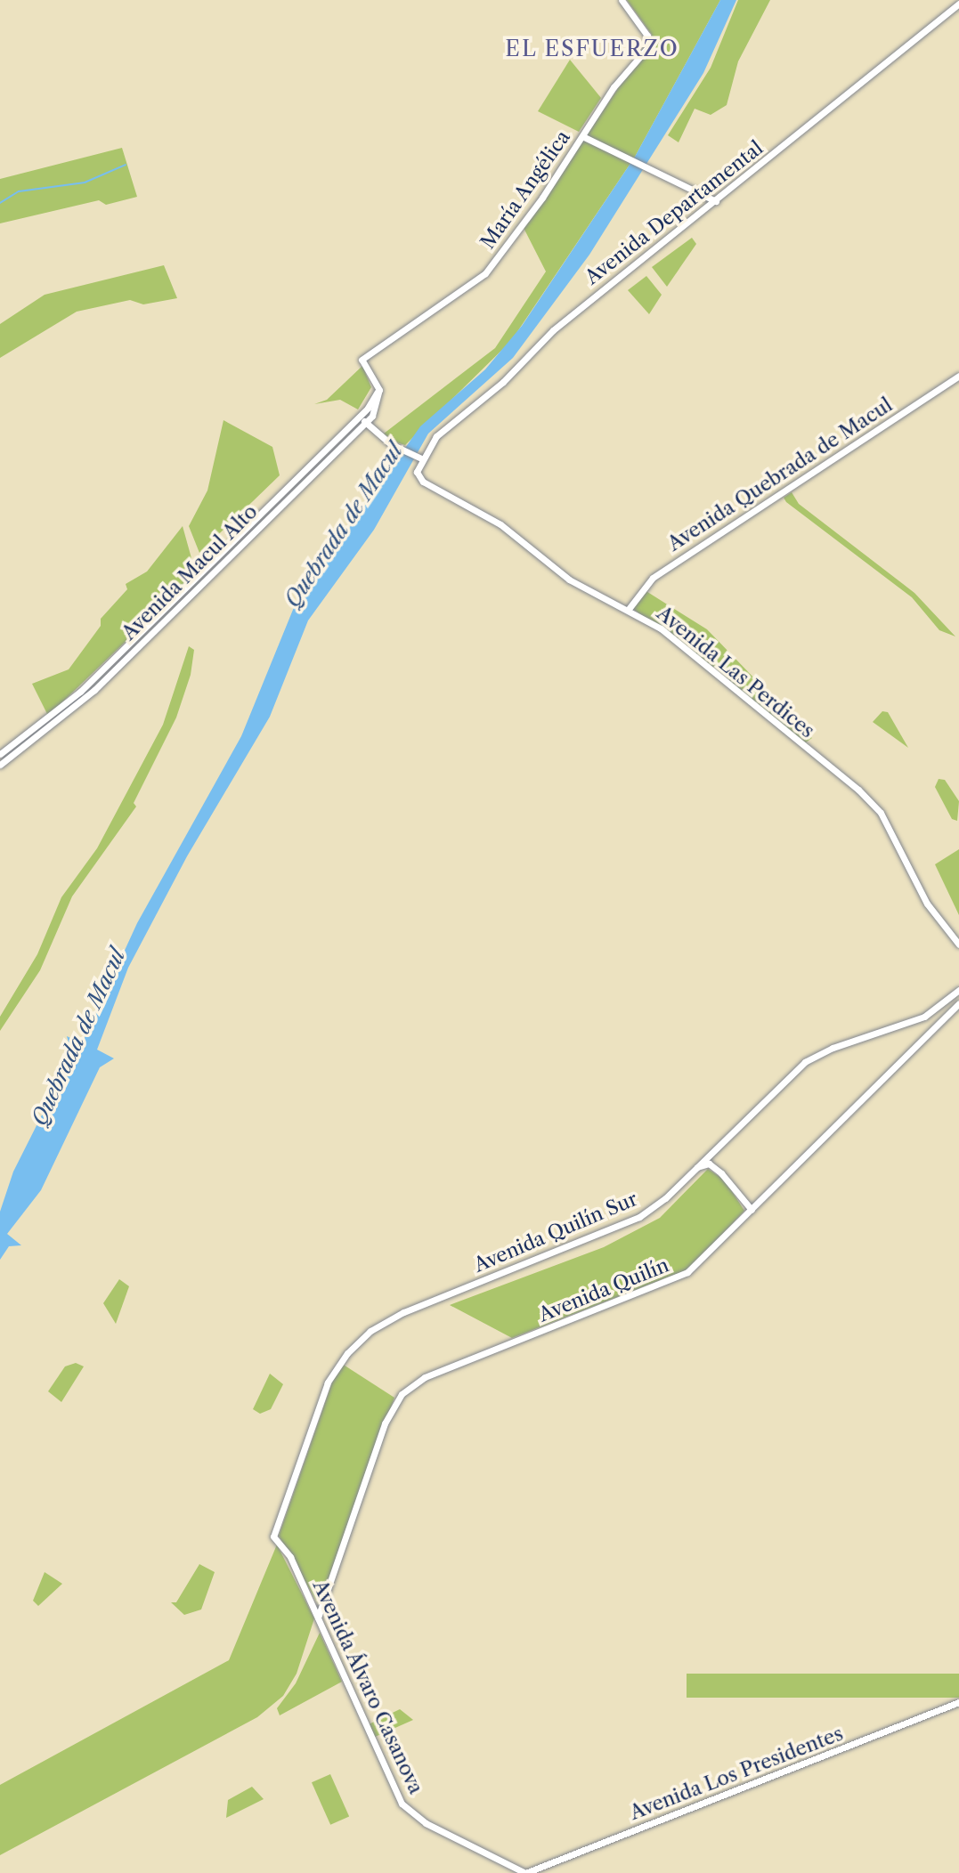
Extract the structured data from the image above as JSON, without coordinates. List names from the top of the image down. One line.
{"streets":{"street":["María Angélica","Avenida Departamental","Avenida Quebrada de Macul","Avenida Macul Alto","Avenida Las Perdices","Avenida Quilín Sur","Avenida Quilín","Avenida Álvaro Casanova","Avenida Los Presidentes"]},"crossings":[["María Angélica","Avenida Macul Alto"],["Avenida Departamental","Avenida Las Perdices"],["Avenida Quebrada de Macul","Avenida Las Perdices"],["Avenida Quilín Sur","Avenida Álvaro Casanova"],["Avenida Quilín","Avenida Álvaro Casanova"],["Avenida Álvaro Casanova","Avenida Los Presidentes"]],"districts":["EL ESFUERZO"],"water":["Quebrada de Macul"]}
